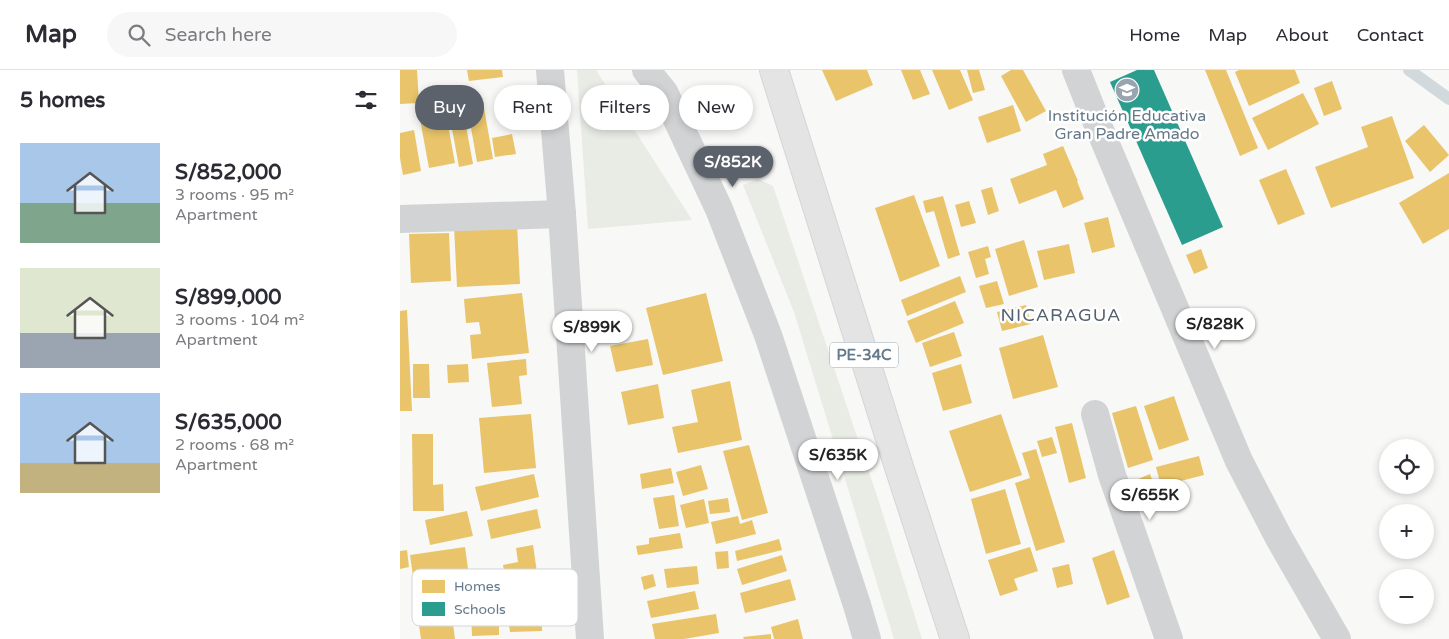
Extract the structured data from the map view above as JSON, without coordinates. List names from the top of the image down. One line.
{"streets":{"main road":["PE-34C"]},"districts":["NICARAGUA"],"places":{"school or university":["Institución Educativa Gran Padre Amado"]},"legend":["Homes","Schools"],"page":{"header":"Map","search":"Search here","nav":["Home","Map","About","Contact"],"heading":"5 homes","chip":["Buy","Rent","Filters","New"],"list":[{"name":"S/852,000","note":"3 rooms · 95 m² · Apartment"},{"name":"S/899,000","note":"3 rooms · 104 m² · Apartment"},{"name":"S/635,000","note":"2 rooms · 68 m² · Apartment"}],"price":["S/852K","S/828K","S/899K","S/635K","S/655K"],"map_buttons":["+","−"]}}
